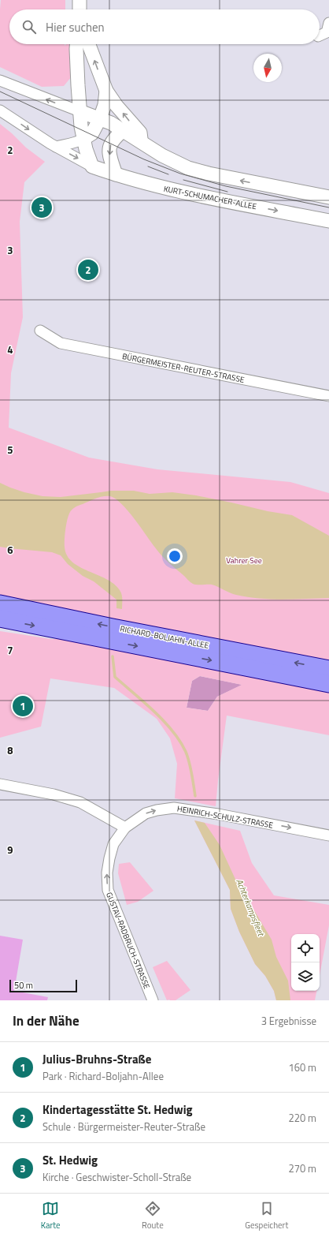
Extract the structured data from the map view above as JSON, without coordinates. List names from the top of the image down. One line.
{"streets":{"main road":["RICHARD-BOLJAHN-ALLEE"],"street":["KURT-SCHUMACHER-ALLEE","BÜRGERMEISTER-REUTER-STRASSE","HEINRICH-SCHULZ-STRASSE","GUSTAV-RADBRUCH-STRASSE"]},"crossings":[["HEINRICH-SCHULZ-STRASSE","GUSTAV-RADBRUCH-STRASSE"]],"one_way":["HEINRICH-SCHULZ-STRASSE","GUSTAV-RADBRUCH-STRASSE"],"water":["Achterkampsfleet"],"parks":["Vahrer See"],"scale_bar":"50 m","north":"bottom","page":{"search":"Hier suchen","pins":["3","2","1"],"scale":"50 m","heading":["In der Nähe","3 Ergebnisse"],"list":[{"mark":"1","name":"Julius-Bruhns-Straße","note":"Park · Richard-Boljahn-Allee","value":"160 m"},{"mark":"2","name":"Kindertagesstätte St. Hedwig","note":"Schule · Bürgermeister-Reuter-Straße","value":"220 m"},{"mark":"3","name":"St. Hedwig","note":"Kirche · Geschwister-Scholl-Straße","value":"270 m"}],"nav":["Karte","Route","Gespeichert"]},"grid":{"rows":["2","3","4","5","6","7","8","9"]}}
